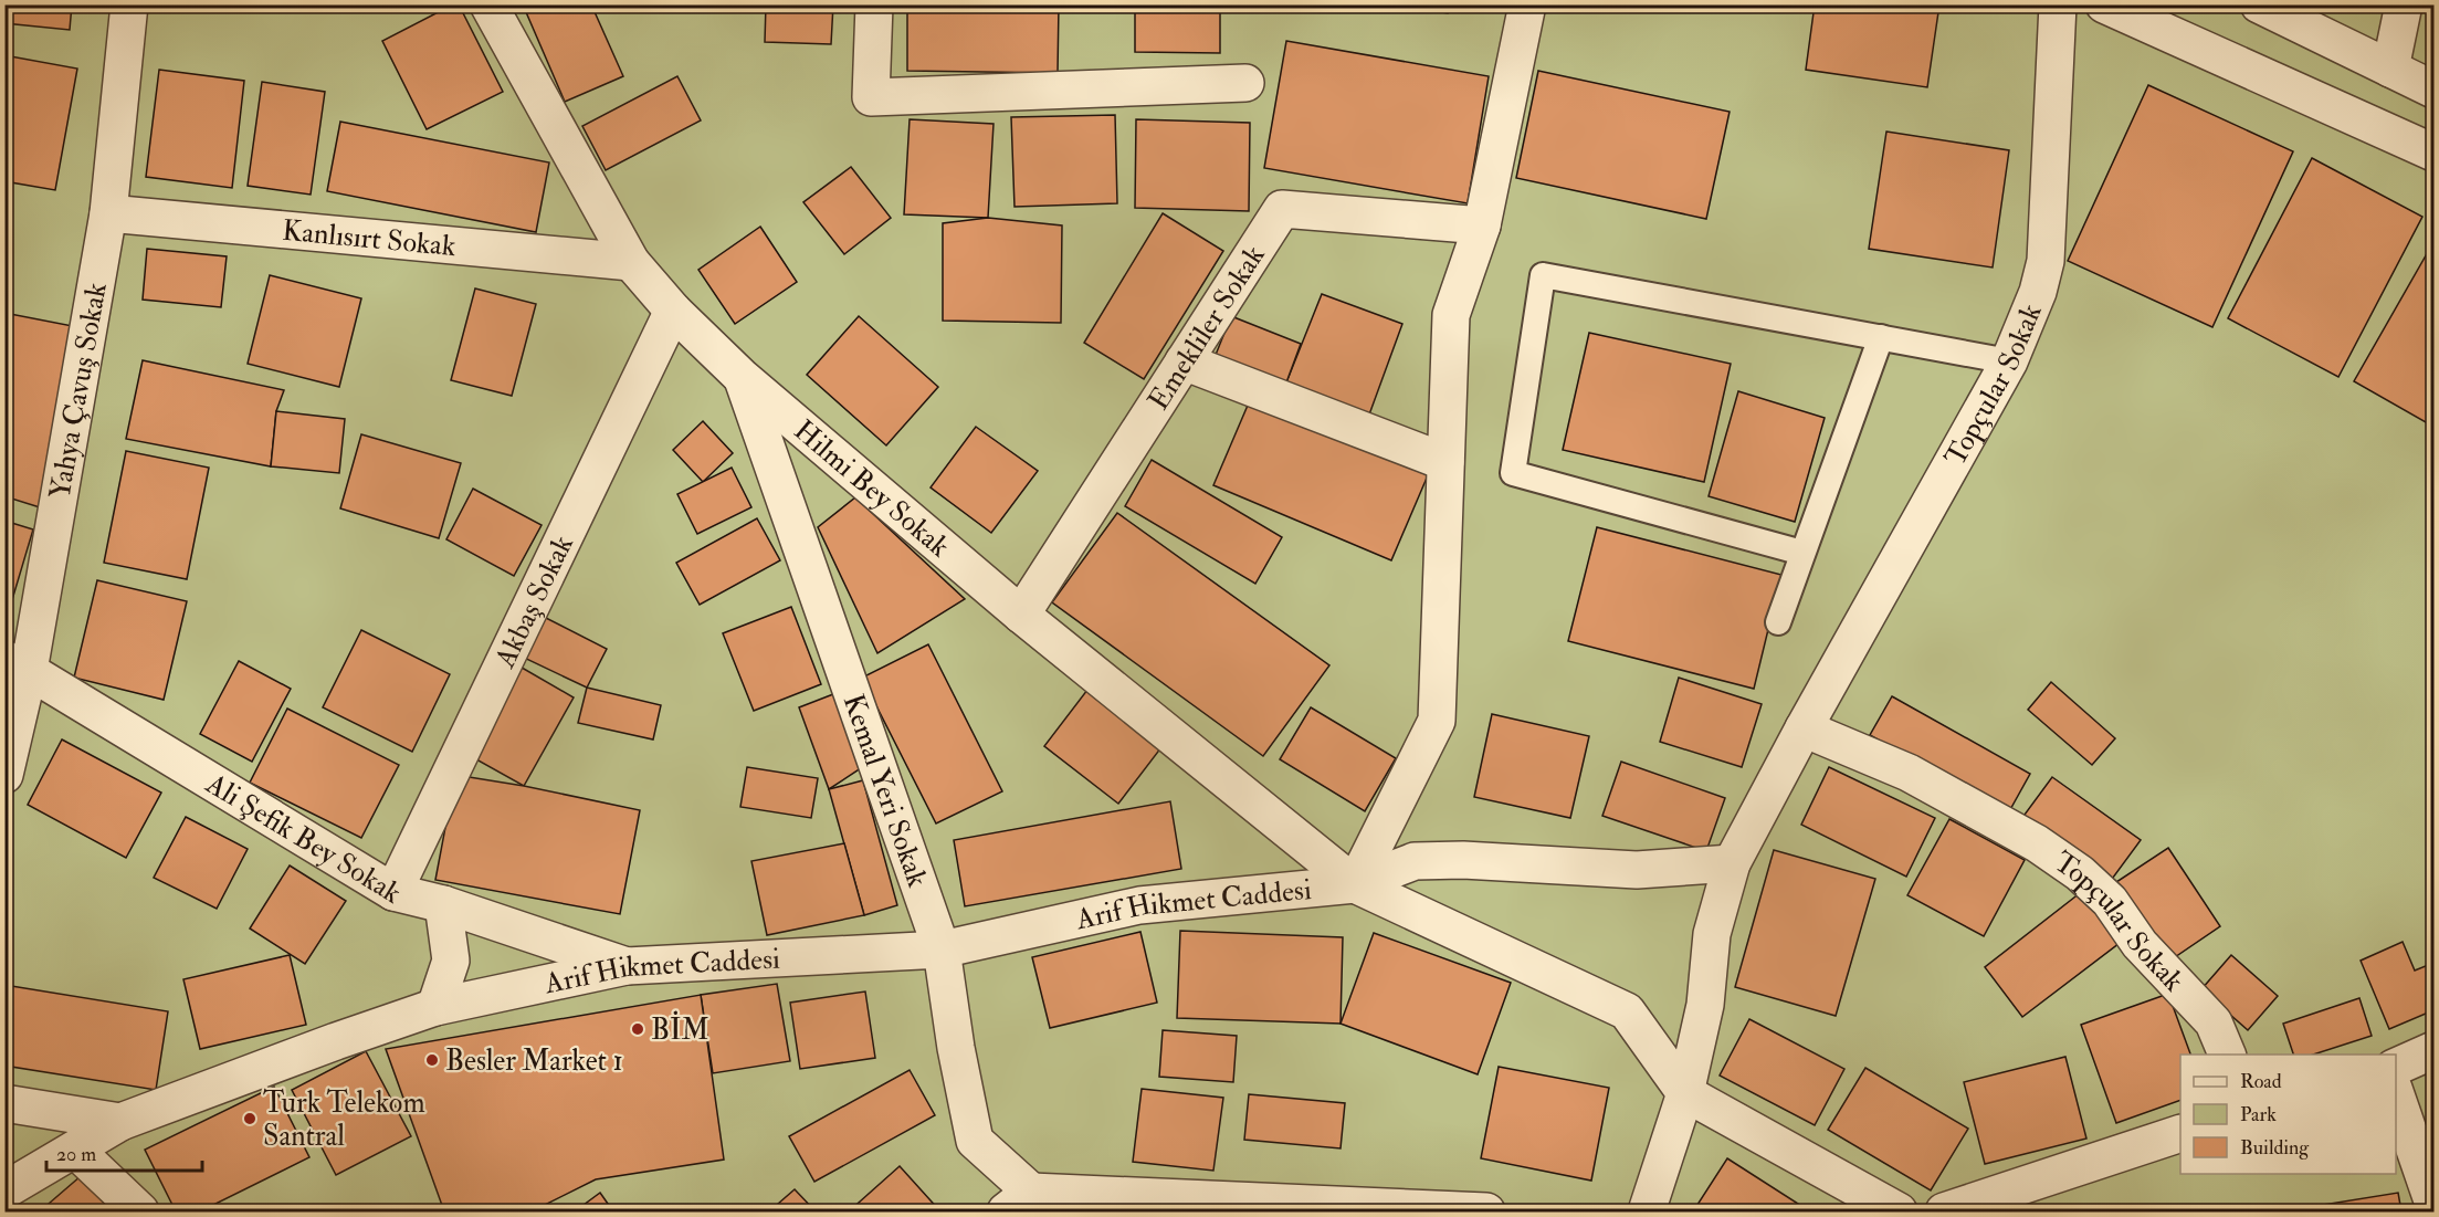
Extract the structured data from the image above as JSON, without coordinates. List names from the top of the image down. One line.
{"streets":{"street":["Kanlısırt Sokak","Emekliler Sokak","Topçular Sokak","Yahya Çavuş Sokak","Hilmi Bey Sokak","Akbaş Sokak","Kemal Yeri Sokak","Ali Şefik Bey Sokak","Arif Hikmet Caddesi"]},"crossings":[["Kanlısırt Sokak","Yahya Çavuş Sokak"],["Kanlısırt Sokak","Hilmi Bey Sokak"],["Emekliler Sokak","Hilmi Bey Sokak"],["Topçular Sokak","Arif Hikmet Caddesi"],["Yahya Çavuş Sokak","Ali Şefik Bey Sokak"],["Hilmi Bey Sokak","Akbaş Sokak"],["Hilmi Bey Sokak","Kemal Yeri Sokak"],["Hilmi Bey Sokak","Arif Hikmet Caddesi"],["Akbaş Sokak","Ali Şefik Bey Sokak"],["Kemal Yeri Sokak","Arif Hikmet Caddesi"],["Ali Şefik Bey Sokak","Arif Hikmet Caddesi"]],"places":["BİM","Besler Market 1","Turk Telekom Santral"],"legend":["Road","Park","Building"],"scale_bar":"20 m"}
